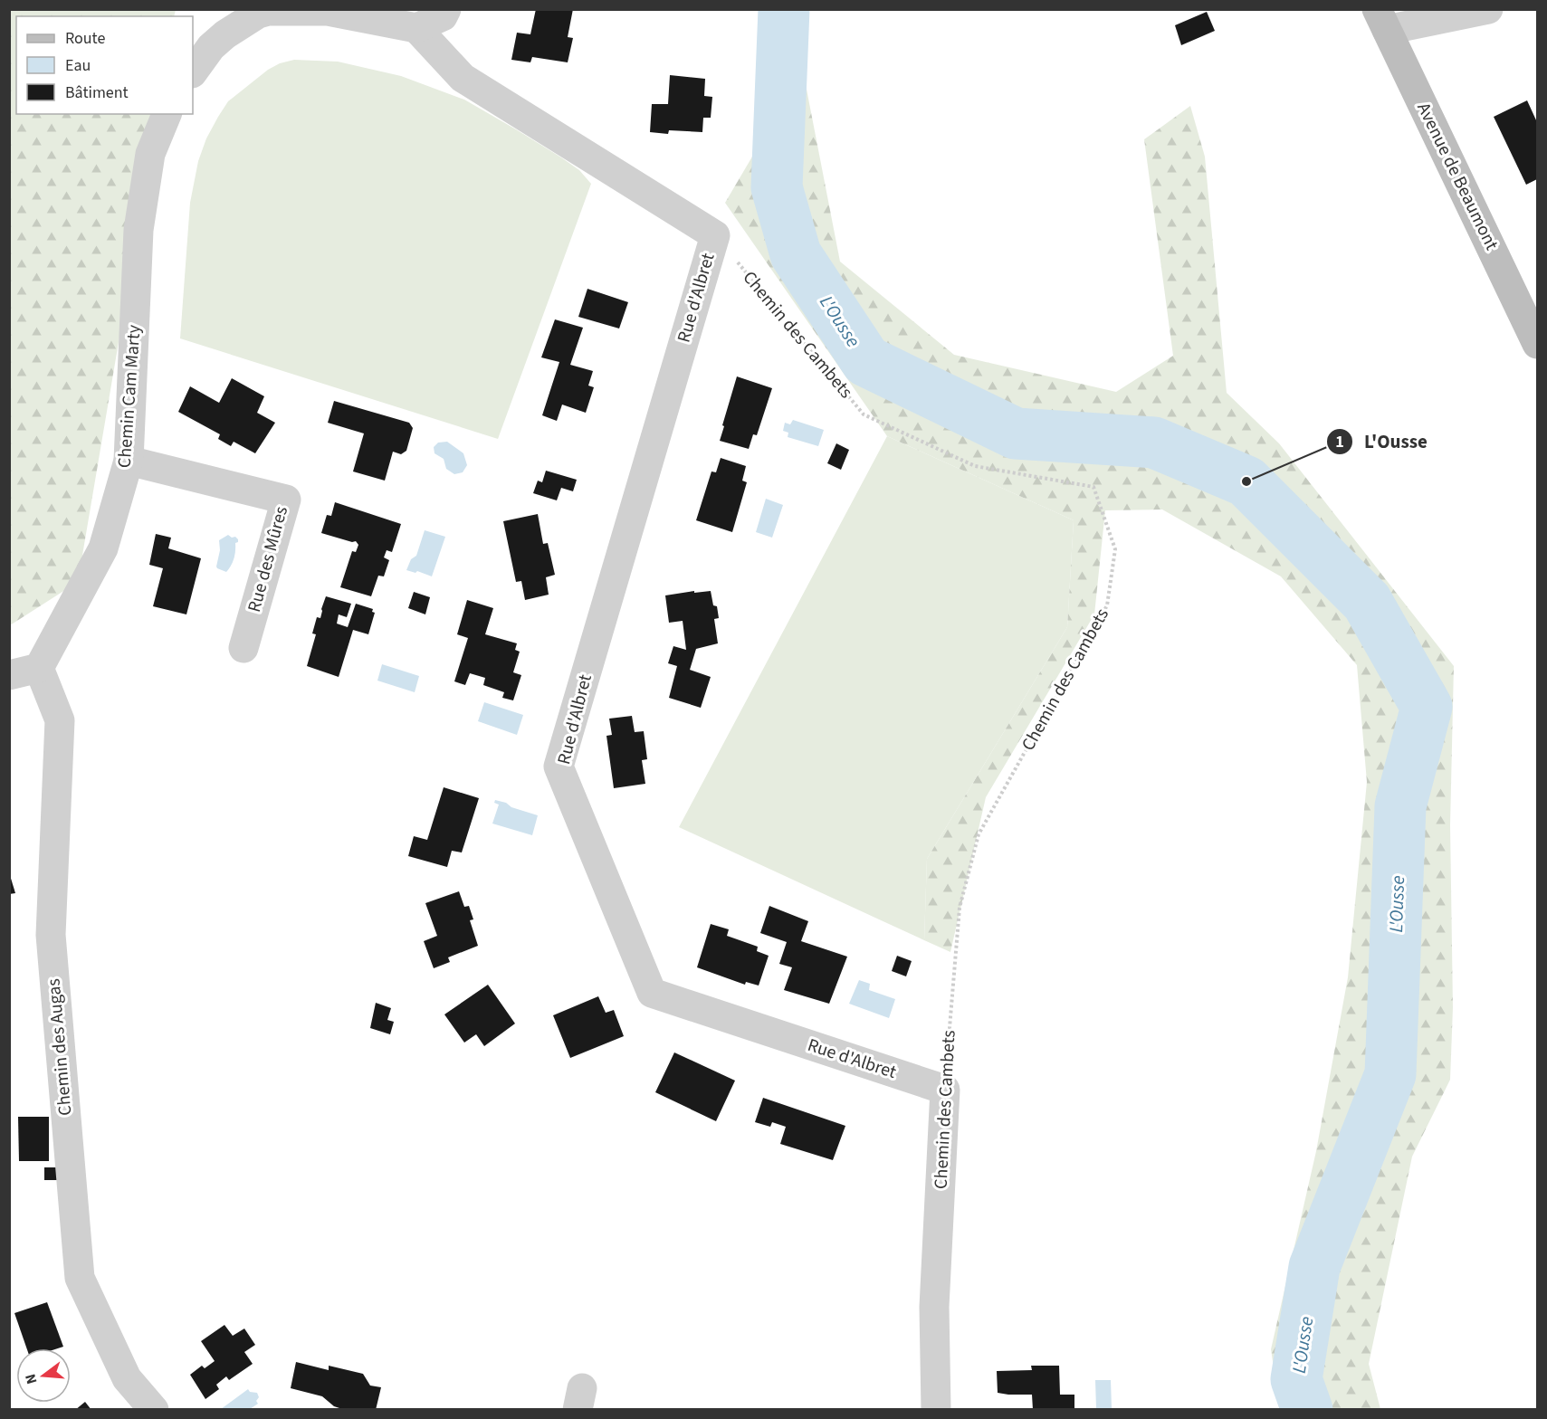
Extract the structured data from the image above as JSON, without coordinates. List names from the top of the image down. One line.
{"streets":{"street":["Avenue de Beaumont","Rue d'Albret","Chemin des Cambets","Chemin Cam Marty","Rue des Mûres","Chemin des Augas"]},"crossings":[["Rue d'Albret","Chemin des Cambets"],["Chemin Cam Marty","Rue des Mûres"],["Chemin Cam Marty","Chemin des Augas"]],"water":["L'Ousse"],"places":["L'Ousse"],"legend":["Route","Eau","Bâtiment"],"north":"left"}
